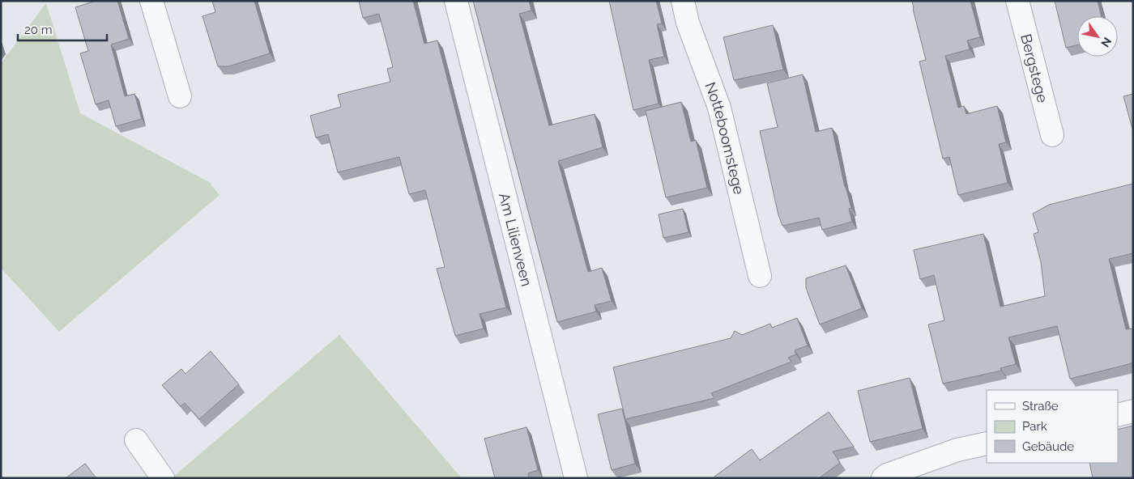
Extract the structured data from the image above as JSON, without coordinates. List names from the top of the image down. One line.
{"streets":{"street":["Bergstege","Notteboomstege","Am Lilienveen"]},"legend":["Straße","Park","Gebäude"],"scale_bar":"20 m","north":"bottom right"}
